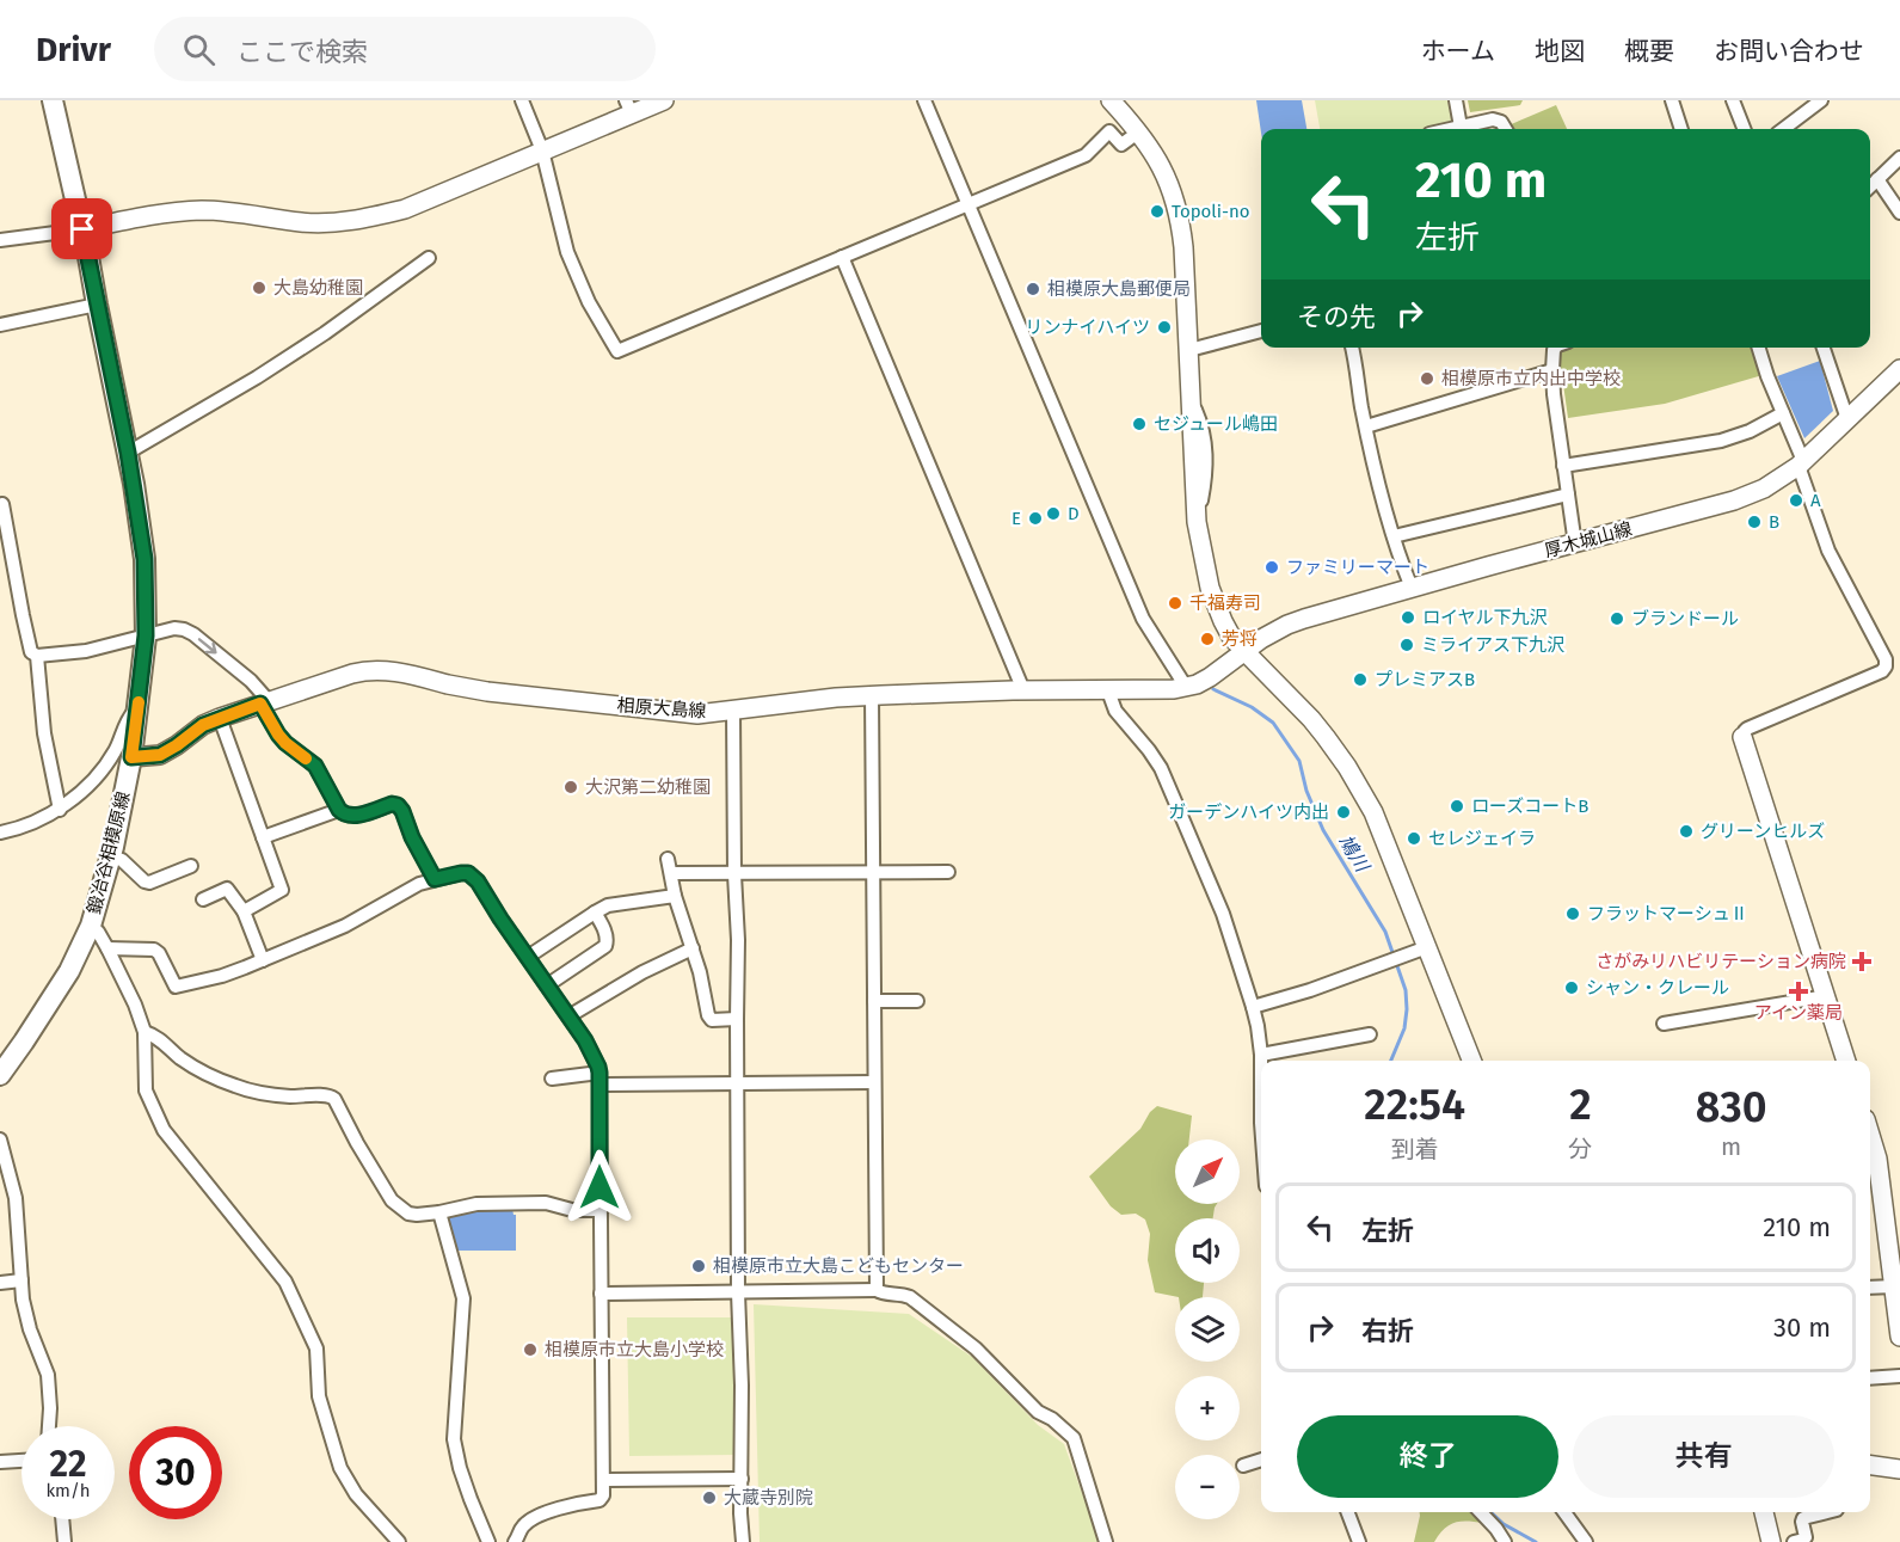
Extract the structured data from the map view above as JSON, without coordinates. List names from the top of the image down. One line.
{"streets":{"main road":["鍛冶谷相模原線"],"street":["厚木城山線","相原大島線"]},"crossings":[["厚木城山線","相原大島線"],["相原大島線","鍛冶谷相模原線"]],"water":["鳩川"],"places":{"other":["Topoli-no","大島幼稚園","相模原大島郵便局","リンナイハイツ","相模原市立内出中学校","セジュール嶋田","A","D","E","B","ファミリーマート","千福寿司","ロイヤル下九沢","ブランドール","芳将","ミライアス下九沢","プレミアスB","大沢第二幼稚園","ローズコートB","ガーデンハイツ内出","グリーンヒルズ","セレジェイラ","フラットマーシュⅡ","シャン・クレール","相模原市立大島こどもセンター","相模原市立大島小学校","大蔵寺別院"],"health":["さがみリハビリテーション病院","アイン薬局"]},"north":"top right","page":{"header":"Drivr","search":"ここで検索","nav":["ホーム","地図","概要","お問い合わせ"],"turn":["210 m","左折"],"then":"その先","eta":["22:54","到着","2","分","830","m"],"map_buttons":["+","−"],"list":[{"name":"左折","value":"210 m"},{"name":"右折","value":"30 m"}],"buttons":["終了","共有"],"speed":"22 km/h","limit":"30"}}
